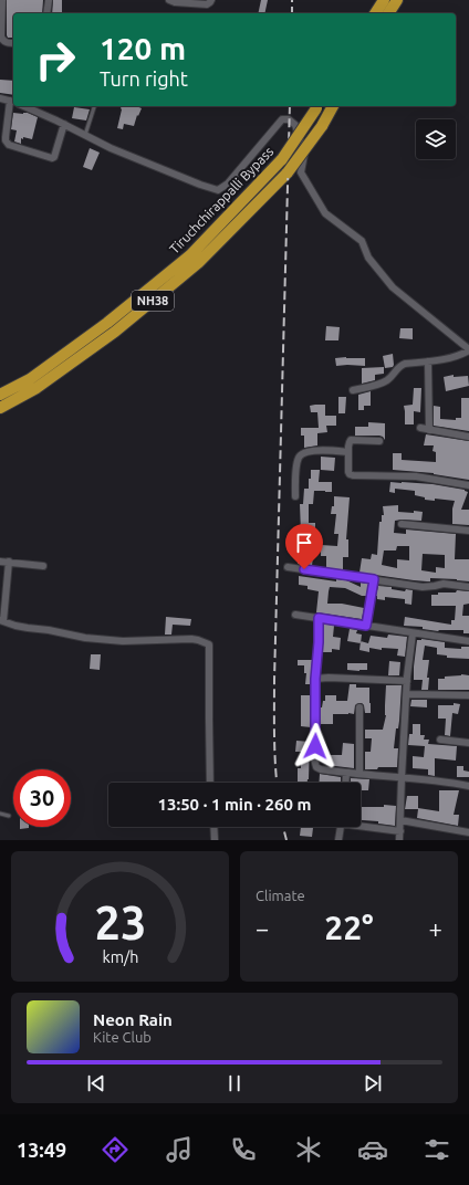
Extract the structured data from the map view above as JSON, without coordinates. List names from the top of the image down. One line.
{"streets":{"highway":["Tiruchchirappalli Bypass","NH38"]},"page":{"turn":["120 m","Turn right"],"limit":"30","trip":"13:50 · 1 min · 260 m","tile":"Climate","heat":["−","22°","+"],"song":["Neon Rain","Kite Club"],"tabs":"13:49","gauge":["23","km/h"]}}
